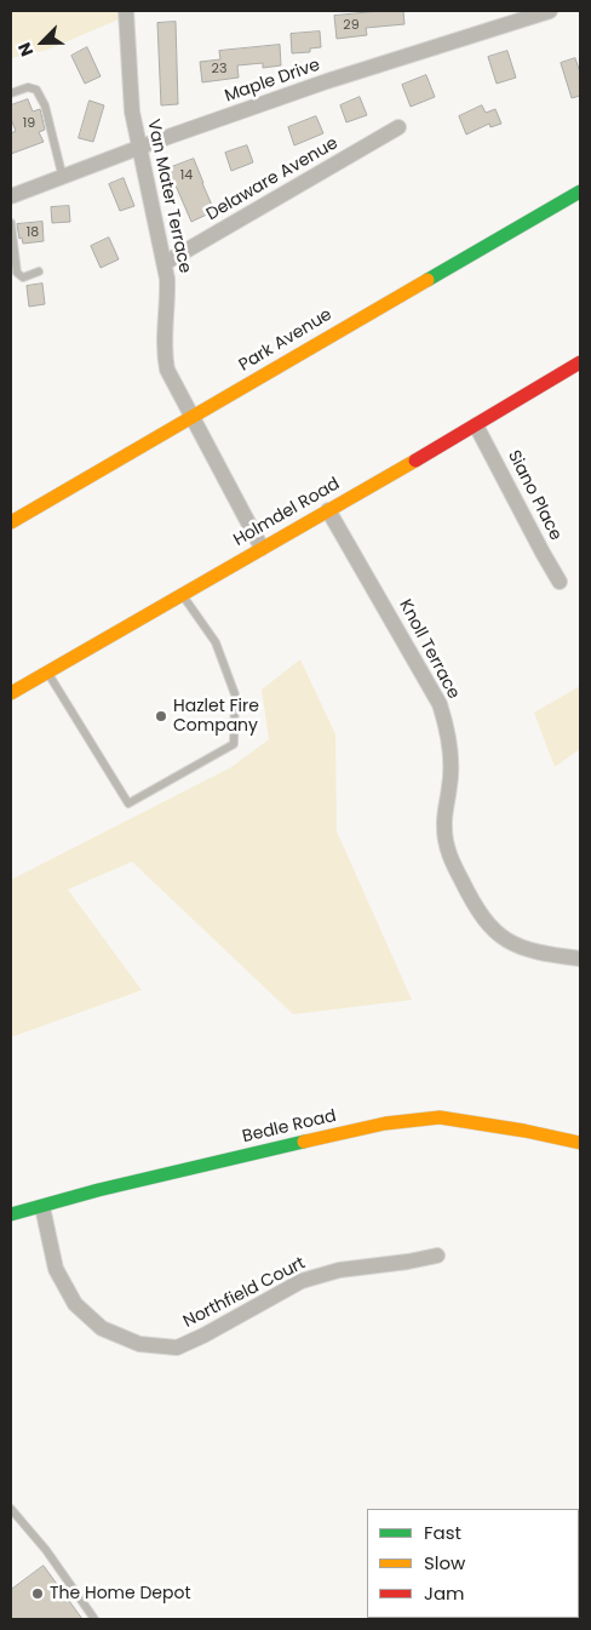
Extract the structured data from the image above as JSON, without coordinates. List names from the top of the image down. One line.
{"streets":{"street":["Maple Drive","Delaware Avenue","Van Mater Terrace","Park Avenue","Siano Place","Holmdel Road","Knoll Terrace","Bedle Road","Northfield Court"]},"crossings":[["Maple Drive","Van Mater Terrace"],["Delaware Avenue","Van Mater Terrace"],["Van Mater Terrace","Park Avenue"],["Van Mater Terrace","Holmdel Road"],["Siano Place","Holmdel Road"],["Holmdel Road","Knoll Terrace"],["Bedle Road","Northfield Court"]],"places":["Hazlet Fire Company","The Home Depot"],"house_numbers":["29","23","19","14","18"],"legend":["Fast","Slow","Jam"],"north":"bottom left"}
